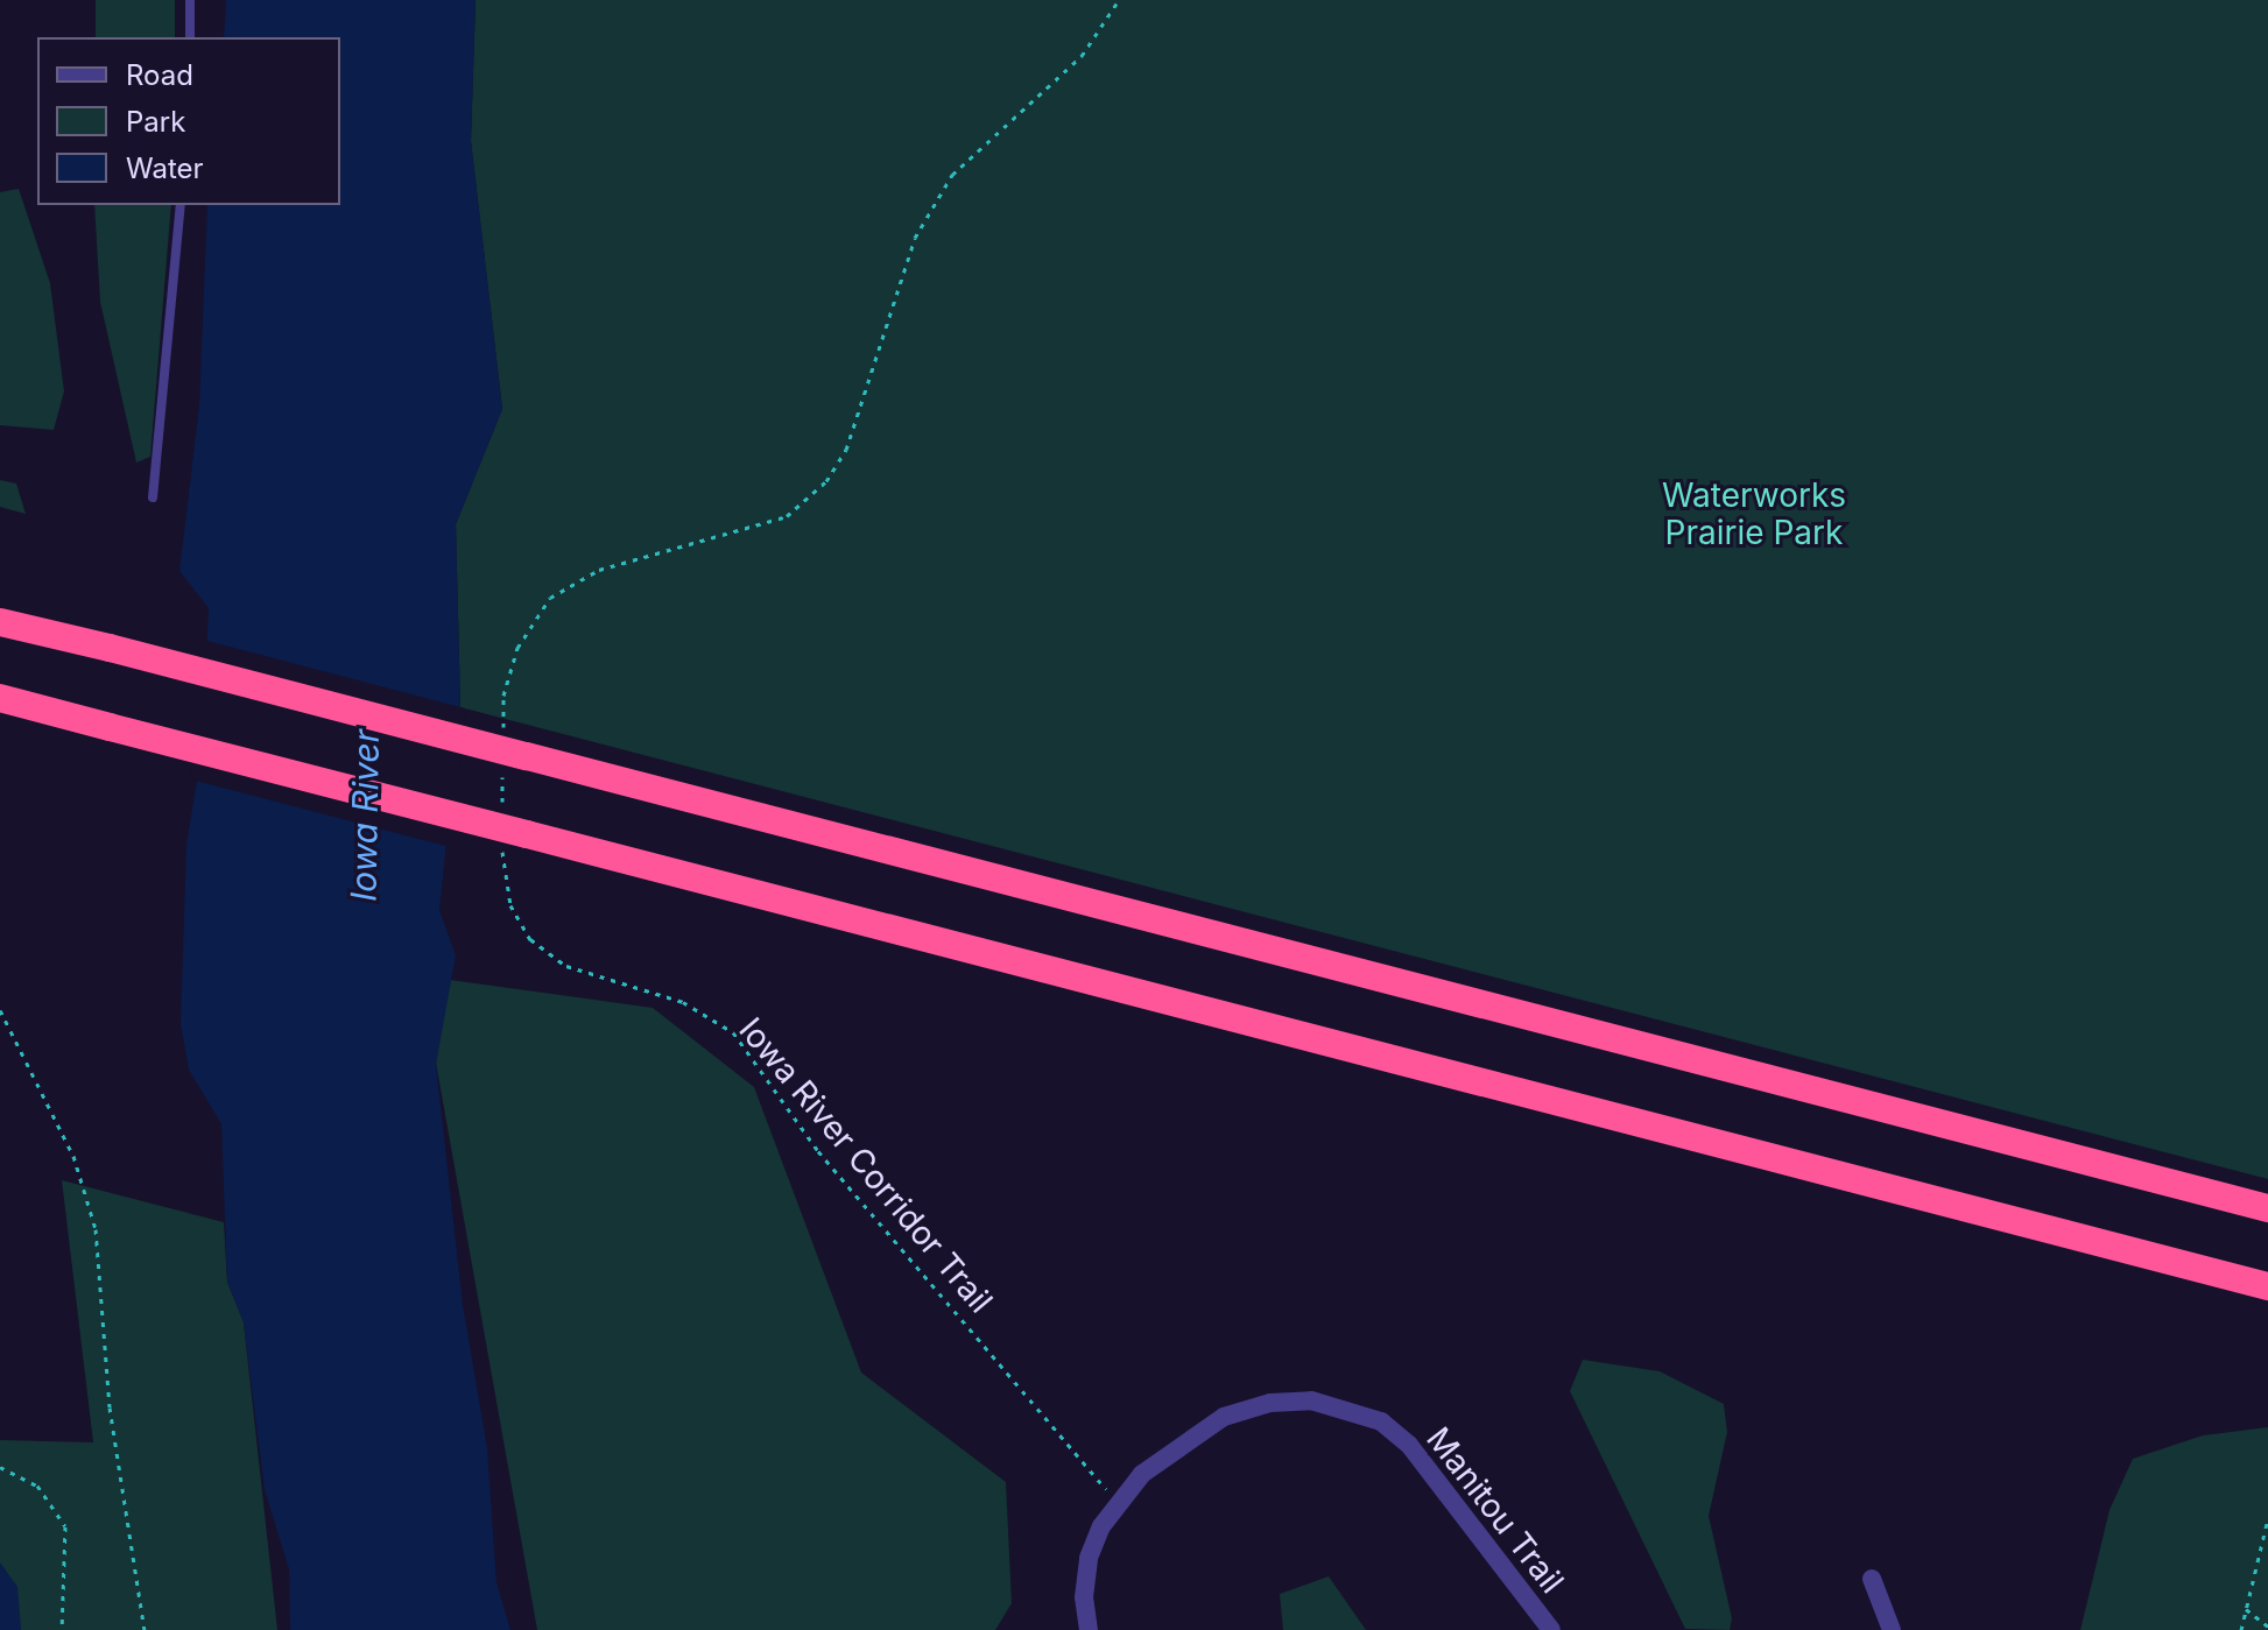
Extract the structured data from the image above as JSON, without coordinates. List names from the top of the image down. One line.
{"streets":{"street":["Manitou Trail"],"path":["Iowa River Corridor Trail"]},"crossings":[["Iowa River Corridor Trail","Manitou Trail"]],"water":["Iowa River"],"parks":["Waterworks Prairie Park"],"legend":["Road","Park","Water"]}
